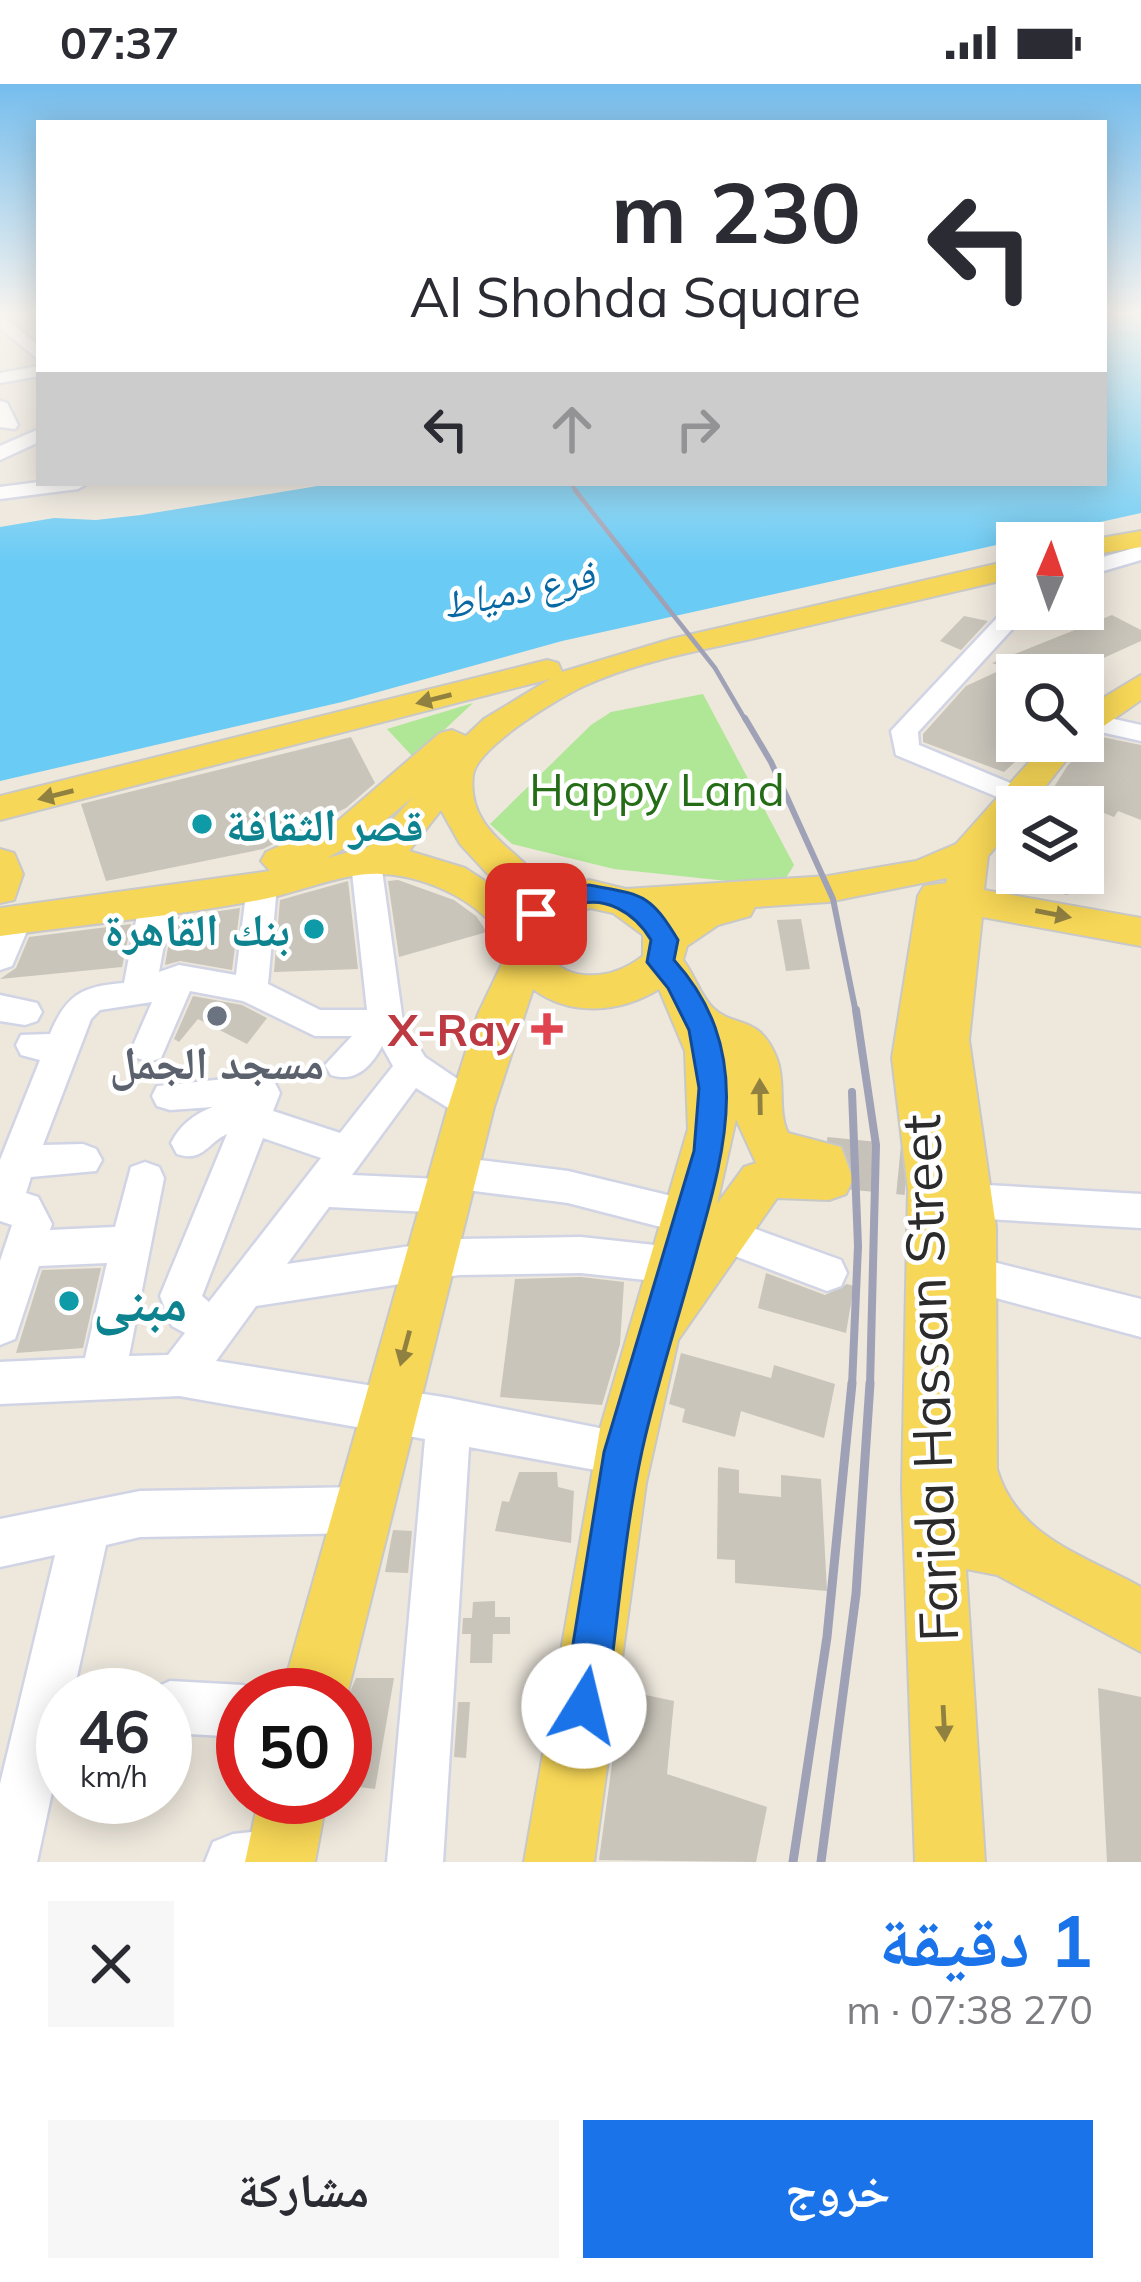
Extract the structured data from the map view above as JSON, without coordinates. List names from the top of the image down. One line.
{"streets":{"main road":["Farida Hassan Street"]},"water":["فرع دمياط"],"parks":["Happy Land"],"places":{"other":["قصر الثقافة","بنك القاهرة","مسجد الجمل","مبنى"],"health":["X-Ray"]},"north":"top","page":{"status":"07:37","turn":["230 m","Al Shohda Square"],"speed":"46 km/h","limit":"50","heading":["1 دقيقة","270 m · 07:38"],"buttons":["خروج","مشاركة"]}}
